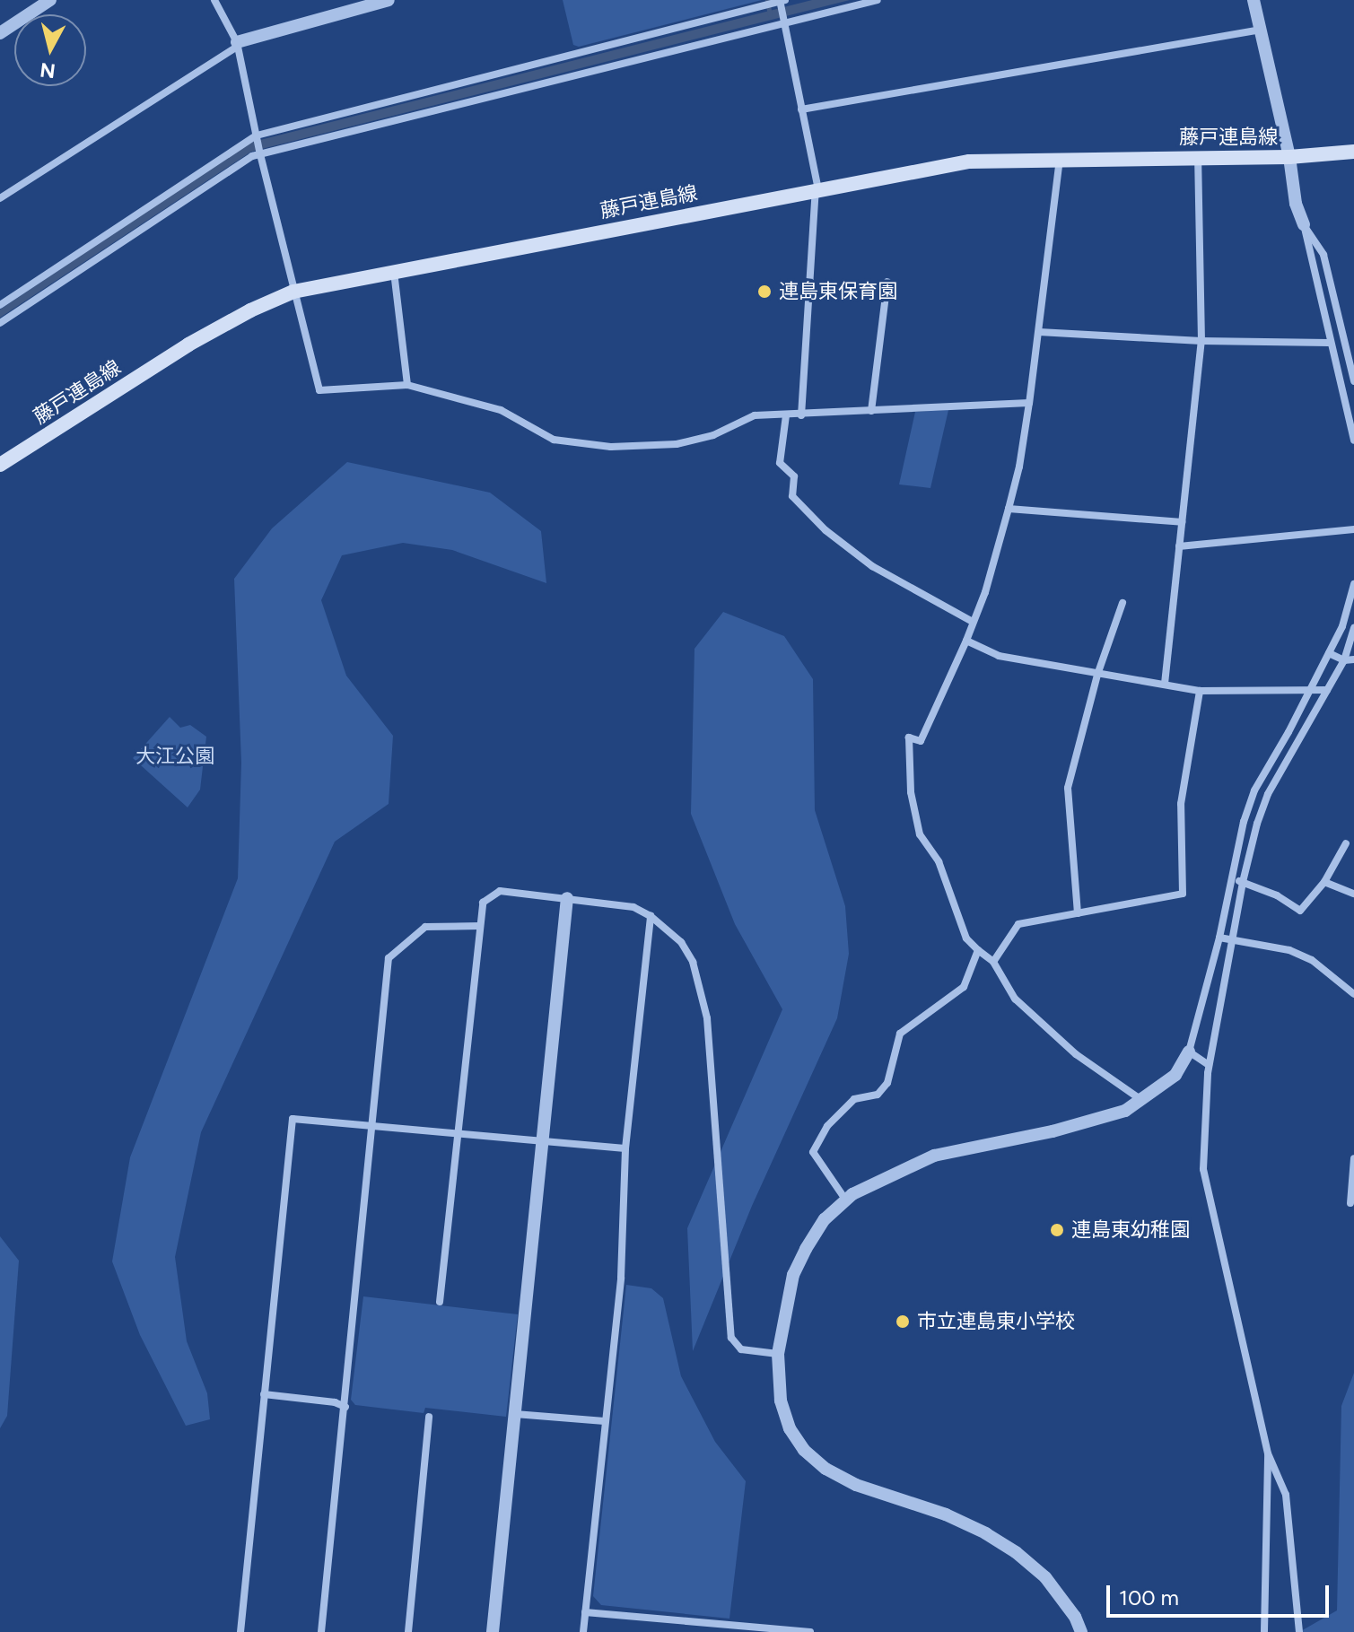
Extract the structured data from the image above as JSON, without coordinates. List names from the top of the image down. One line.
{"streets":{"main road":["藤戸連島線"]},"parks":["大江公園"],"places":["連島東保育園","連島東幼稚園","市立連島東小学校"],"scale_bar":"100 m","north":"bottom"}
